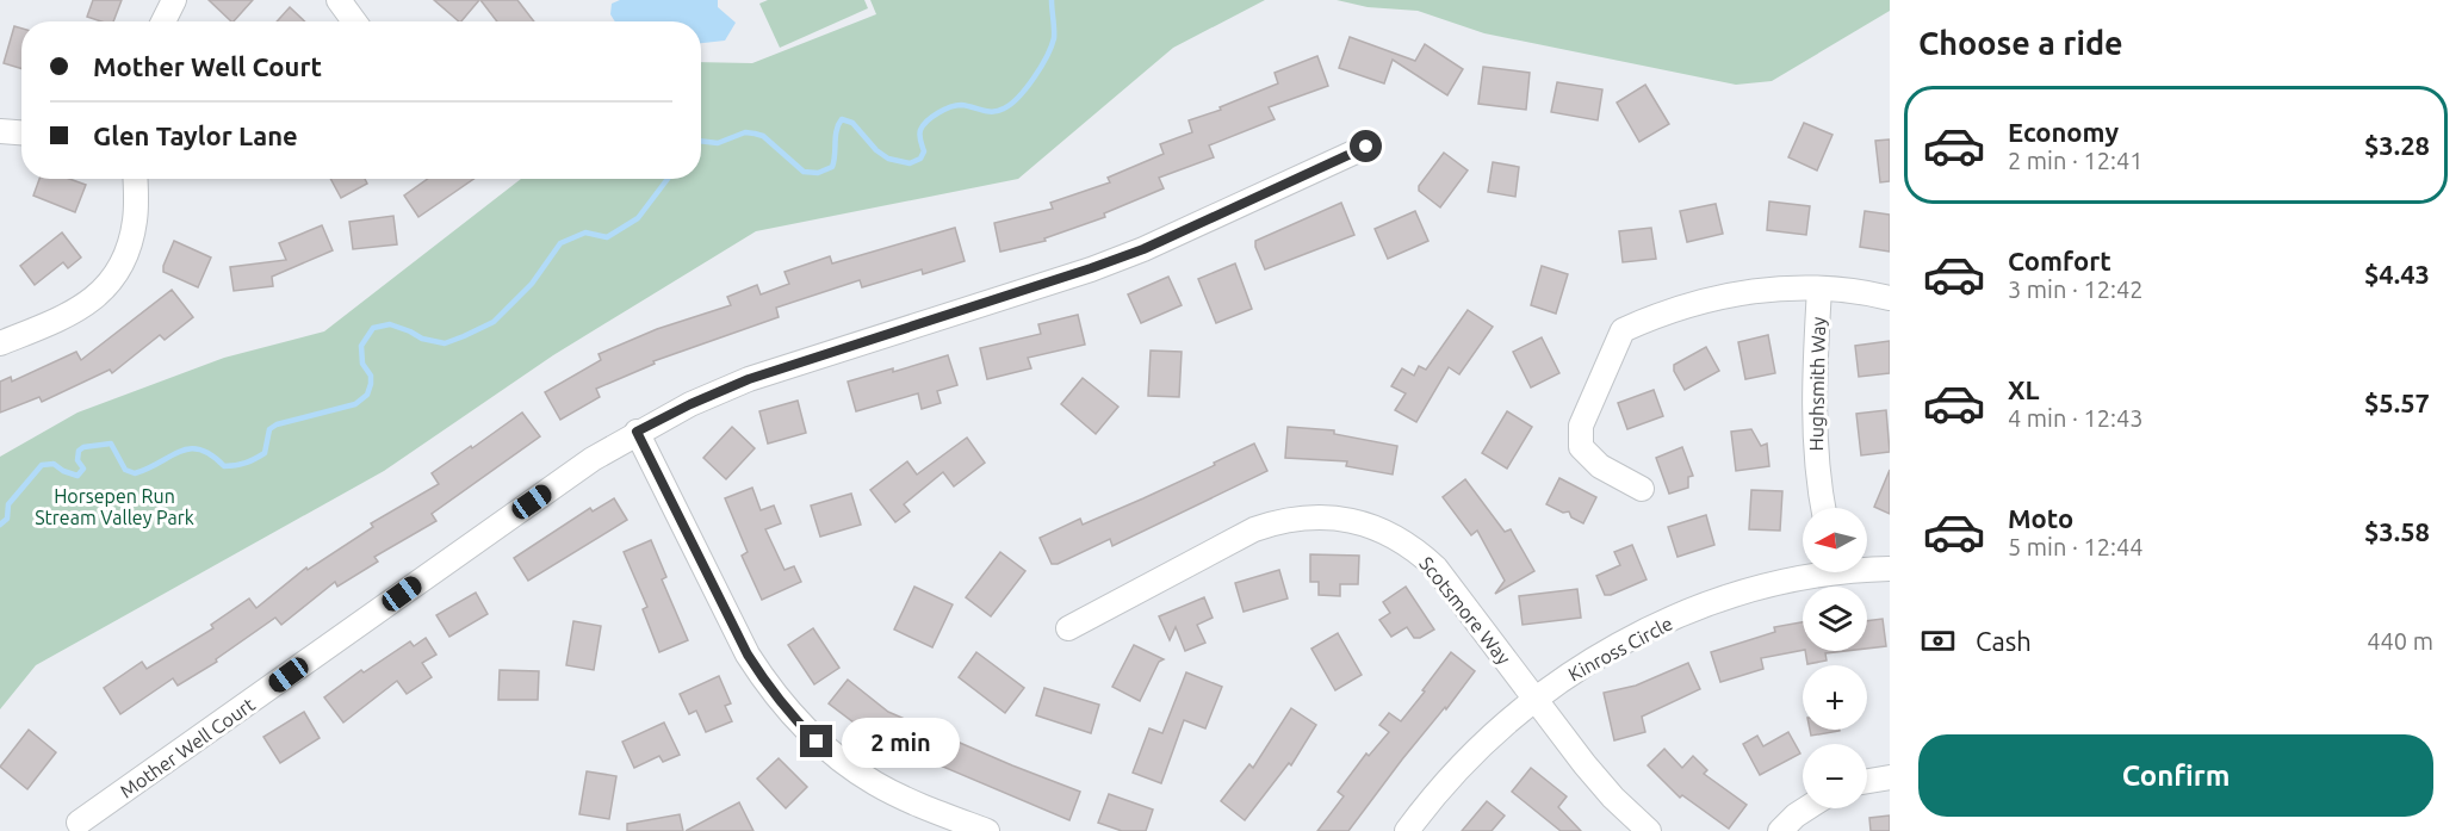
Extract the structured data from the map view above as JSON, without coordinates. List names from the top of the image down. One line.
{"streets":{"street":["Hughsmith Way","Scotsmore Way","Kinross Circle","Mother Well Court"]},"crossings":[["Scotsmore Way","Kinross Circle"]],"parks":["Horsepen Run Stream Valley Park"],"north":"left","page":{"heading":"Choose a ride","banner":["Mother Well Court","Glen Taylor Lane"],"list":[{"name":"Economy","note":"2 min · 12:41","value":"$3.28"},{"name":"Comfort","note":"3 min · 12:42","value":"$4.43"},{"name":"XL","note":"4 min · 12:43","value":"$5.57"},{"name":"Moto","note":"5 min · 12:44","value":"$3.58"}],"map_buttons":["+","−"],"pay":["Cash","440 m"],"bubble":"2 min","buttons":"Confirm"}}
